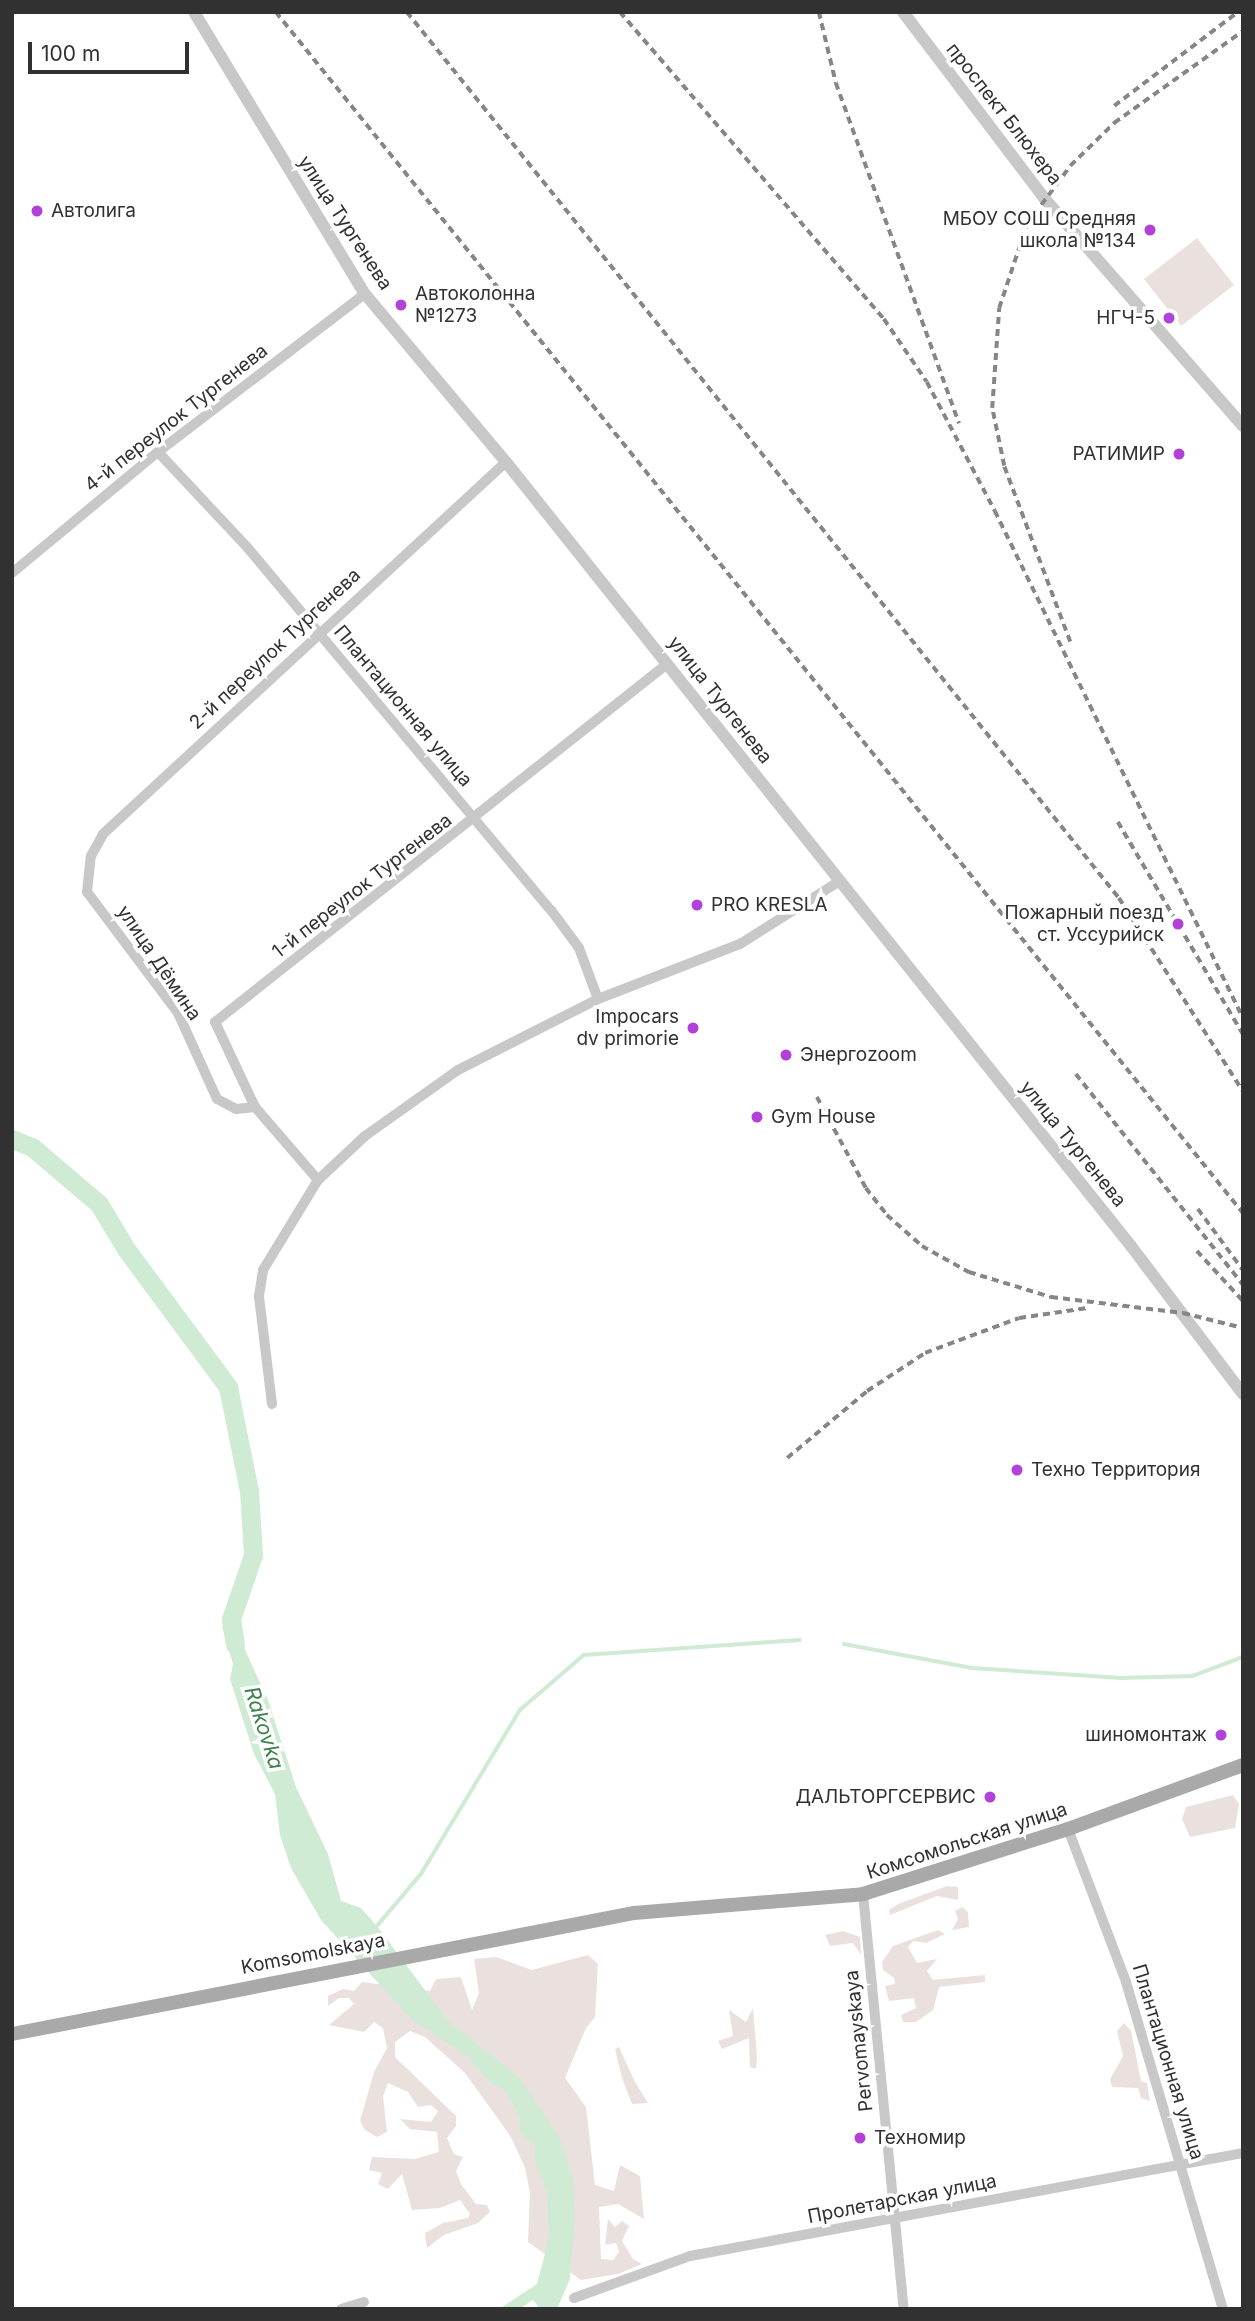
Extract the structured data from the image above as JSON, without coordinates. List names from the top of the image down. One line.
{"streets":{"main road":["Комсомольская улица","Komsomolskaya"],"street":["проспект Блюхера","улица Тургенева","4-й переулок Тургенева","2-й переулок Тургенева","Плантационная улица","1-й переулок Тургенева","улица Дёмина","Pervomayskaya","Пролетарская улица"]},"crossings":[["улица Тургенева","4-й переулок Тургенева"],["улица Тургенева","2-й переулок Тургенева"],["улица Тургенева","1-й переулок Тургенева"],["4-й переулок Тургенева","Плантационная улица"],["2-й переулок Тургенева","Плантационная улица"],["2-й переулок Тургенева","улица Дёмина"],["Плантационная улица","1-й переулок Тургенева"],["Плантационная улица","Комсомольская улица"],["Плантационная улица","Пролетарская улица"],["1-й переулок Тургенева","улица Дёмина"],["Комсомольская улица","Komsomolskaya"],["Комсомольская улица","Pervomayskaya"],["Pervomayskaya","Пролетарская улица"]],"water":["Rakovka"],"places":["Автолига","МБОУ СОШ Средняя школа №134","Автоколонна №1273","НГЧ-5","РАТИМИР","PRO KRESLA","Пожарный поезд ст. Уссурийск","Impocars dv primorie","Энергоzoom","Gym House","Техно Территория","шиномонтаж","ДАЛЬТОРГСЕРВИС","Техномир"],"scale_bar":"100 m"}
